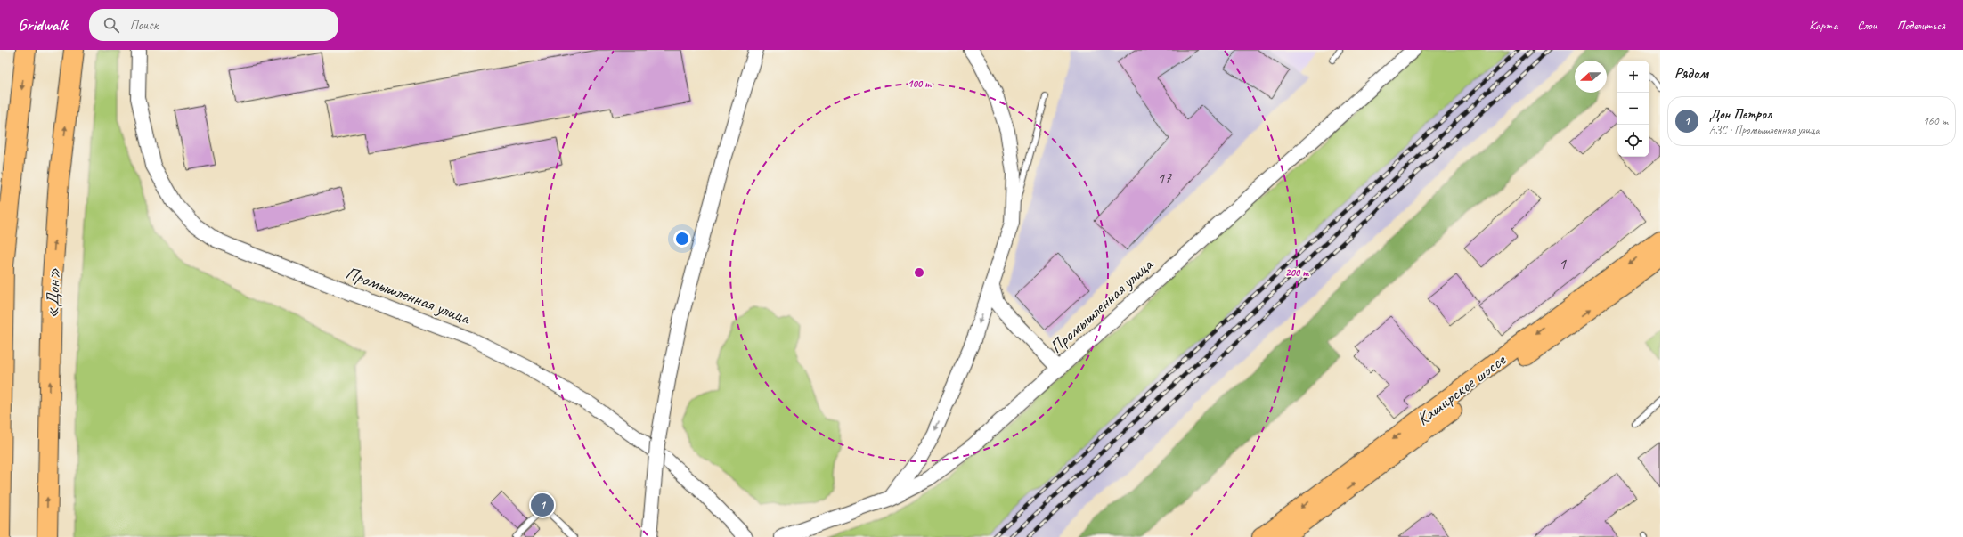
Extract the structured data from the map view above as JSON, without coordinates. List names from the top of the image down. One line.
{"streets":{"highway":["«Дон»"],"main road":["Каширское шоссе"],"street":["Промышленная улица"]},"house_numbers":["17","1"],"north":"left","page":{"header":"Gridwalk","search":"Поиск","nav":["Карта","Слои","Поделиться"],"heading":"Рядом","map_buttons":["+","−"],"list":[{"mark":"1","name":"Дон Петрол","note":"АЗС · Промышленная улица","value":"160 m"}],"pins":"1"},"rings":["100 m","200 m"]}
